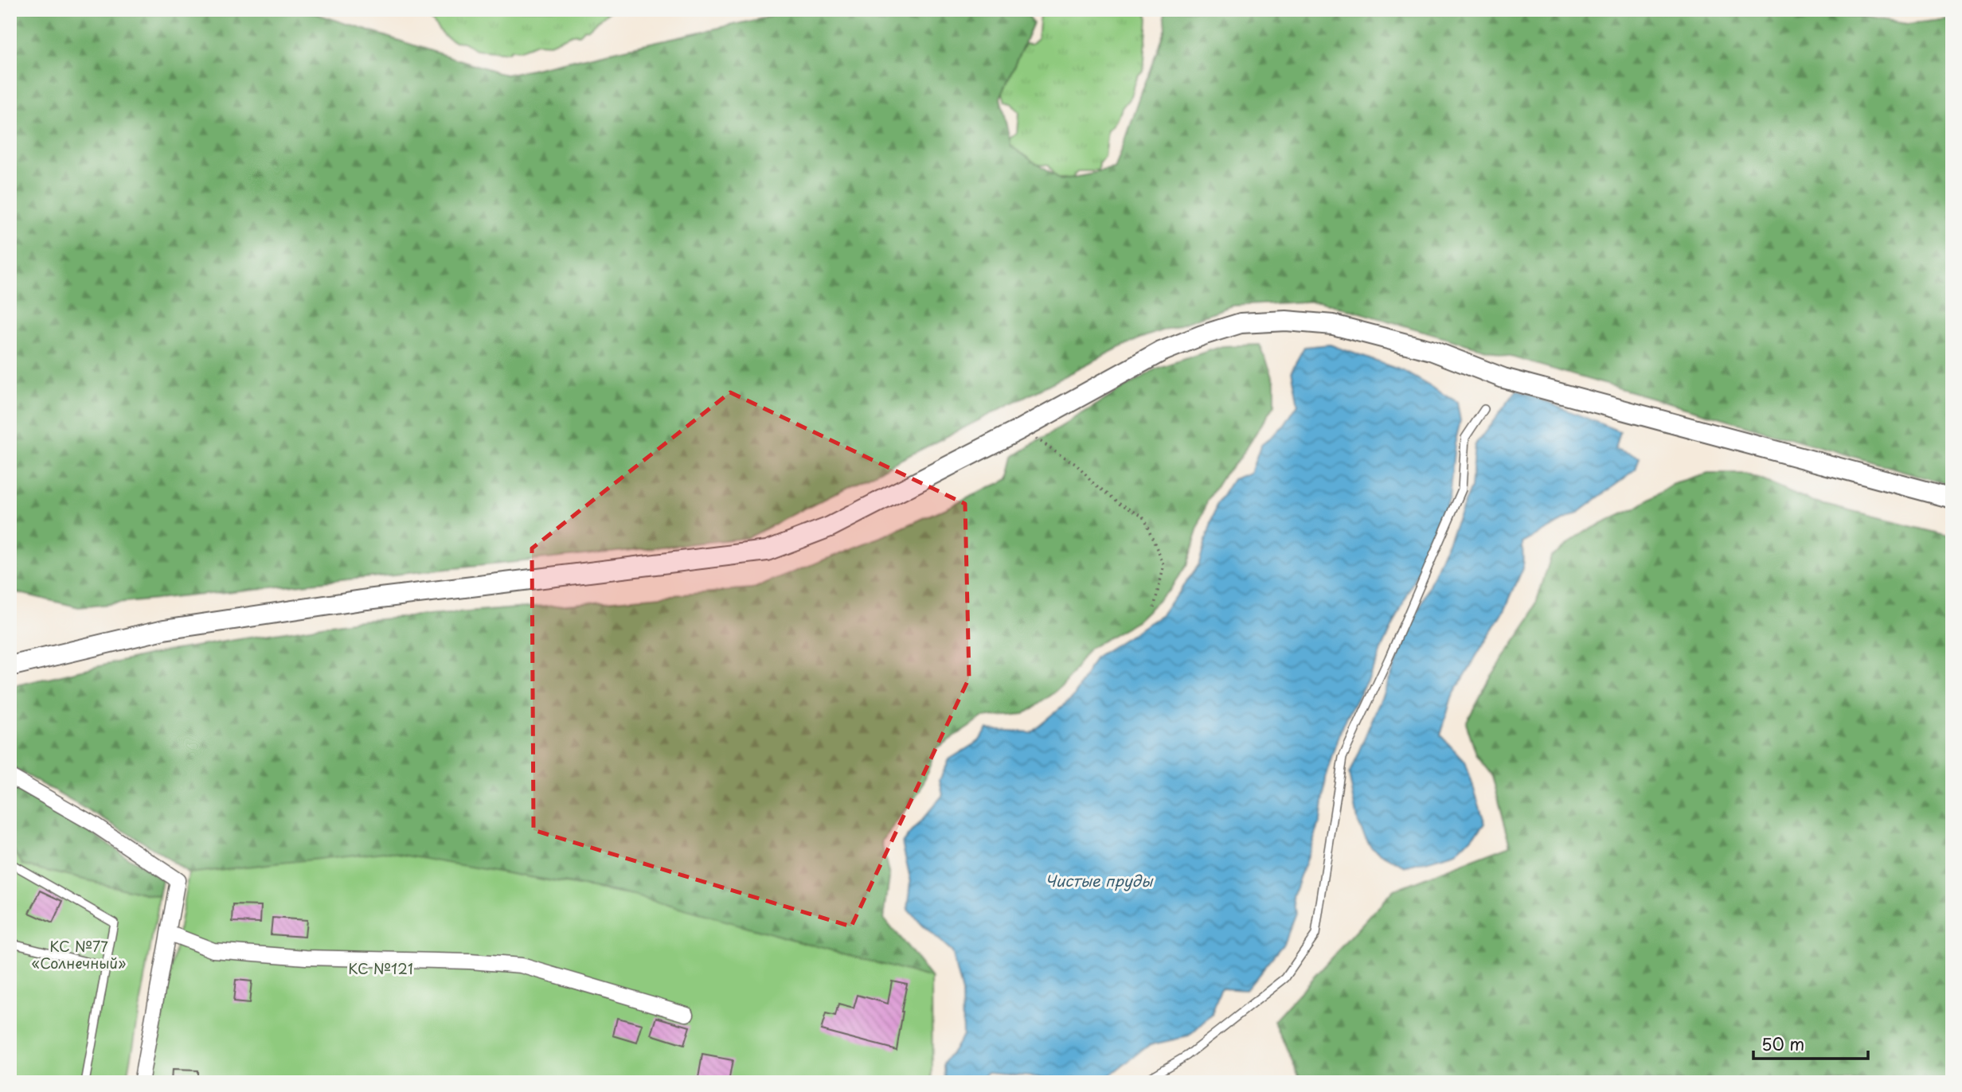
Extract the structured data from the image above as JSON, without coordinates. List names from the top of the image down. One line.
{"water":["Чистые пруды"],"parks":["КС №77 «Солнечный»","КС №121"],"scale_bar":"50 m"}
